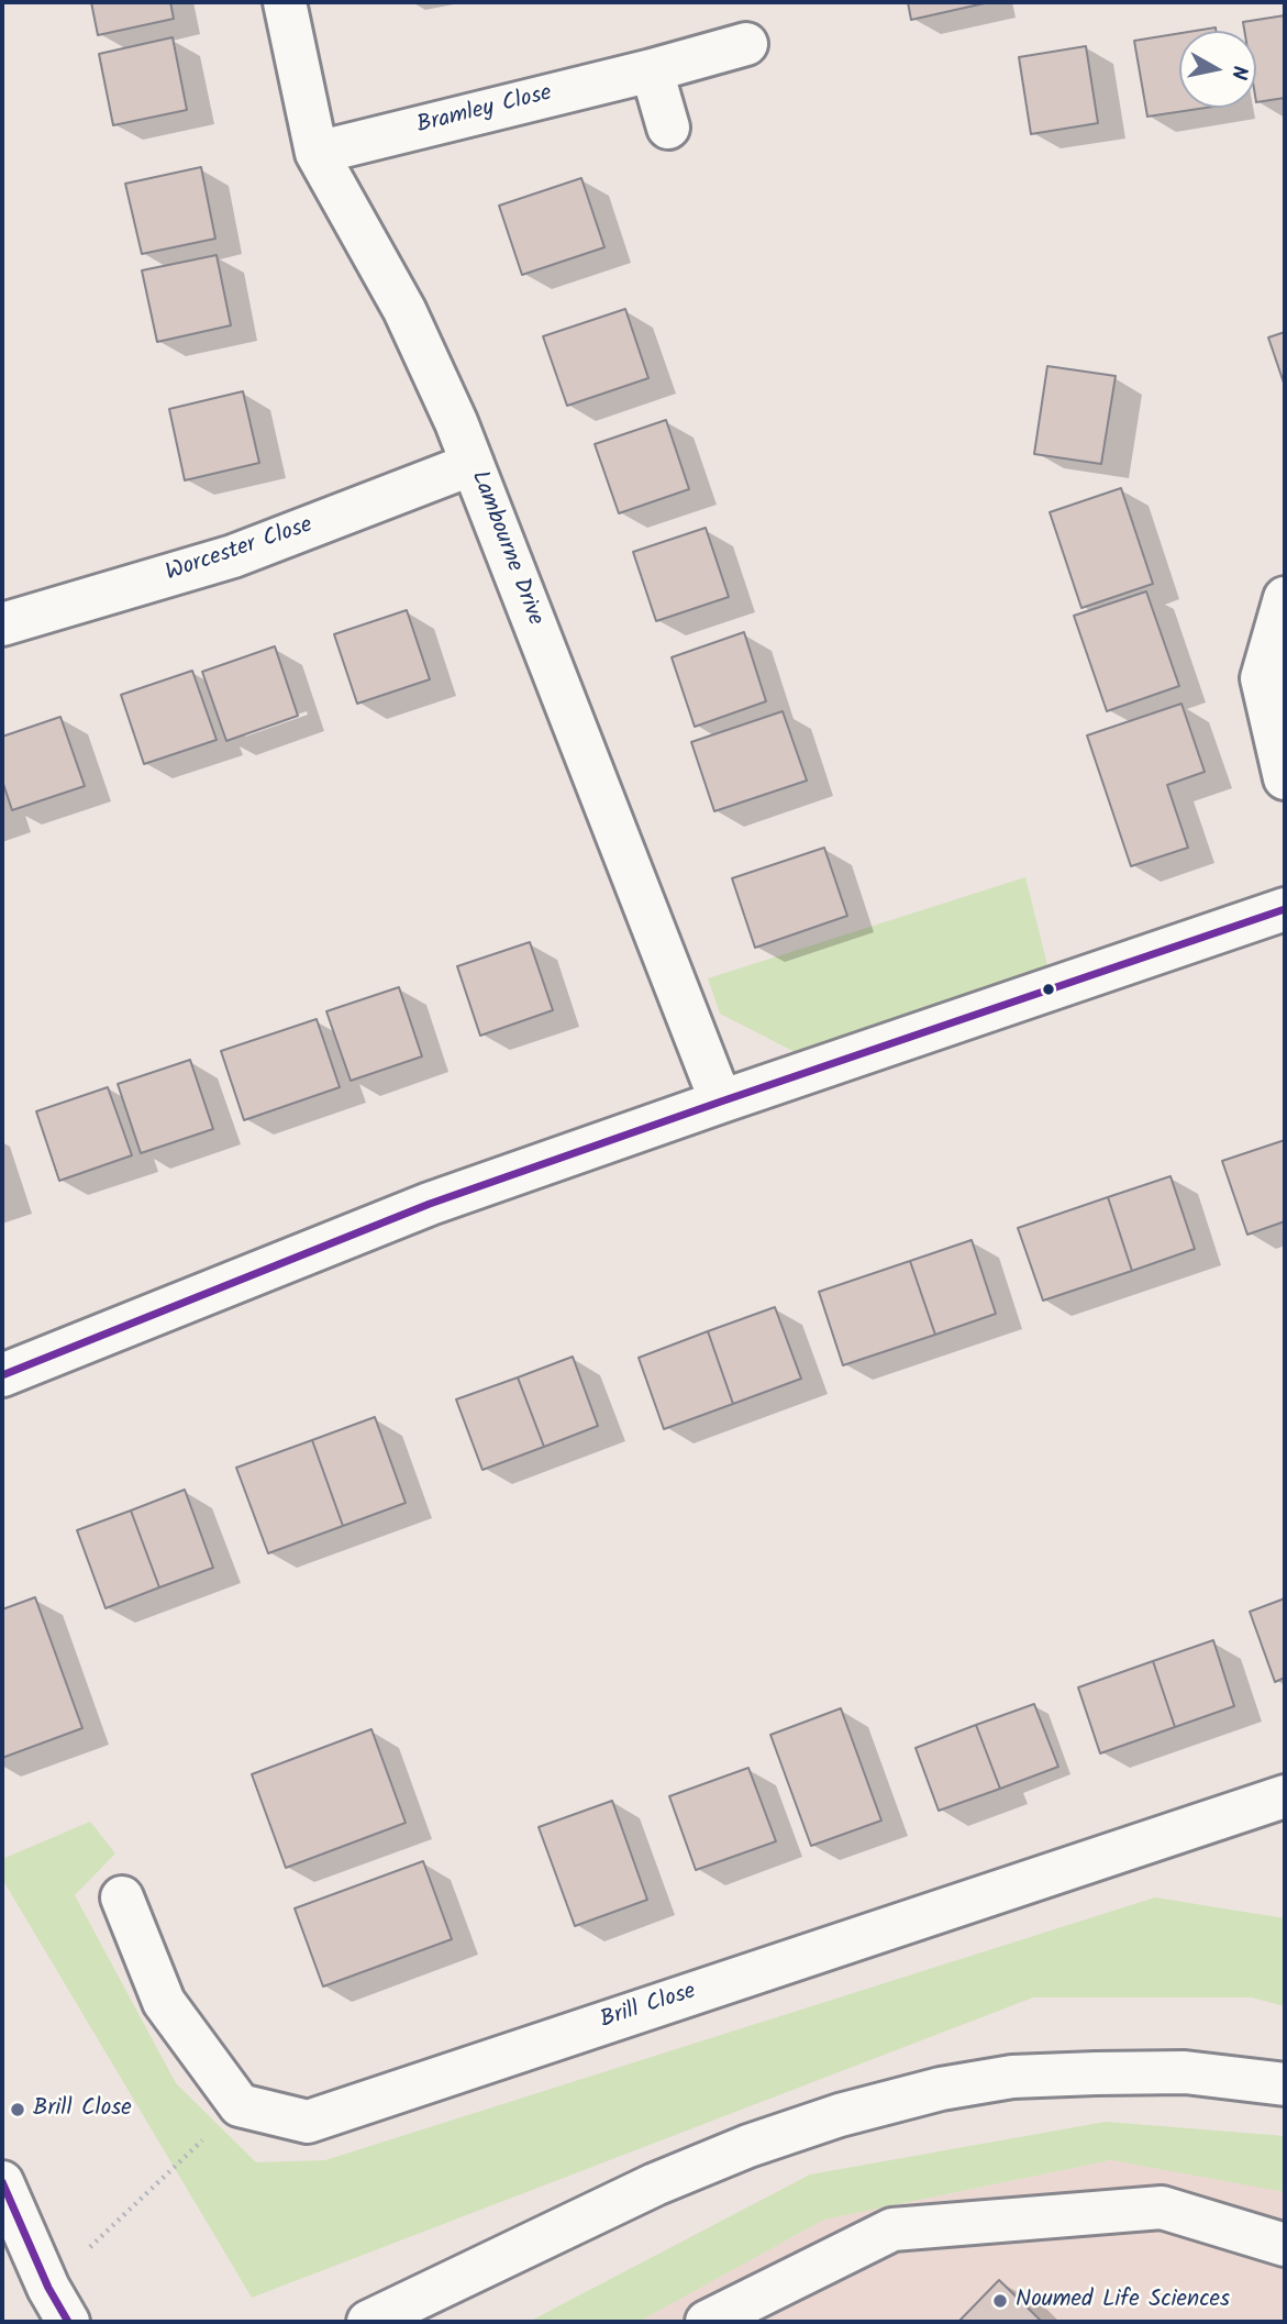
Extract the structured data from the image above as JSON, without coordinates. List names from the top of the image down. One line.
{"streets":{"main road":["Bramley Close","Lambourne Drive","Worcester Close","Brill Close"]},"crossings":[["Bramley Close","Lambourne Drive"],["Lambourne Drive","Worcester Close"]],"places":["Brill Close","Noumed Life Sciences"],"north":"right"}
